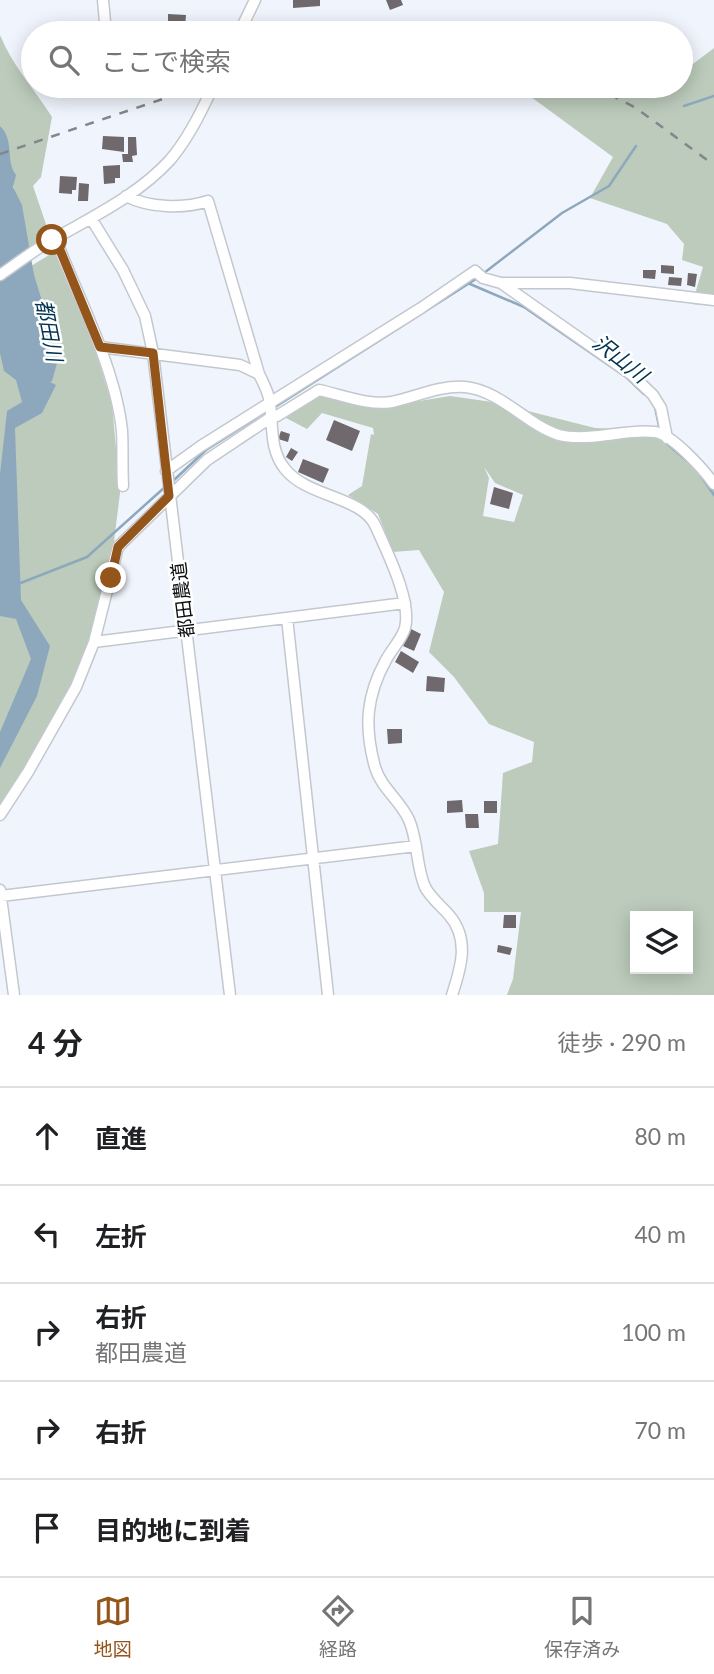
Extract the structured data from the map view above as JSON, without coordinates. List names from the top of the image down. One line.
{"streets":{"street":["都田農道"]},"water":["都田川","沢山川"],"page":{"search":"ここで検索","heading":["4 分","徒歩 · 290 m"],"list":[["直進","80 m"],["左折","40 m"],["右折","都田農道","100 m"],["右折","70 m"],"目的地に到着"],"nav":["地図","経路","保存済み"]}}
